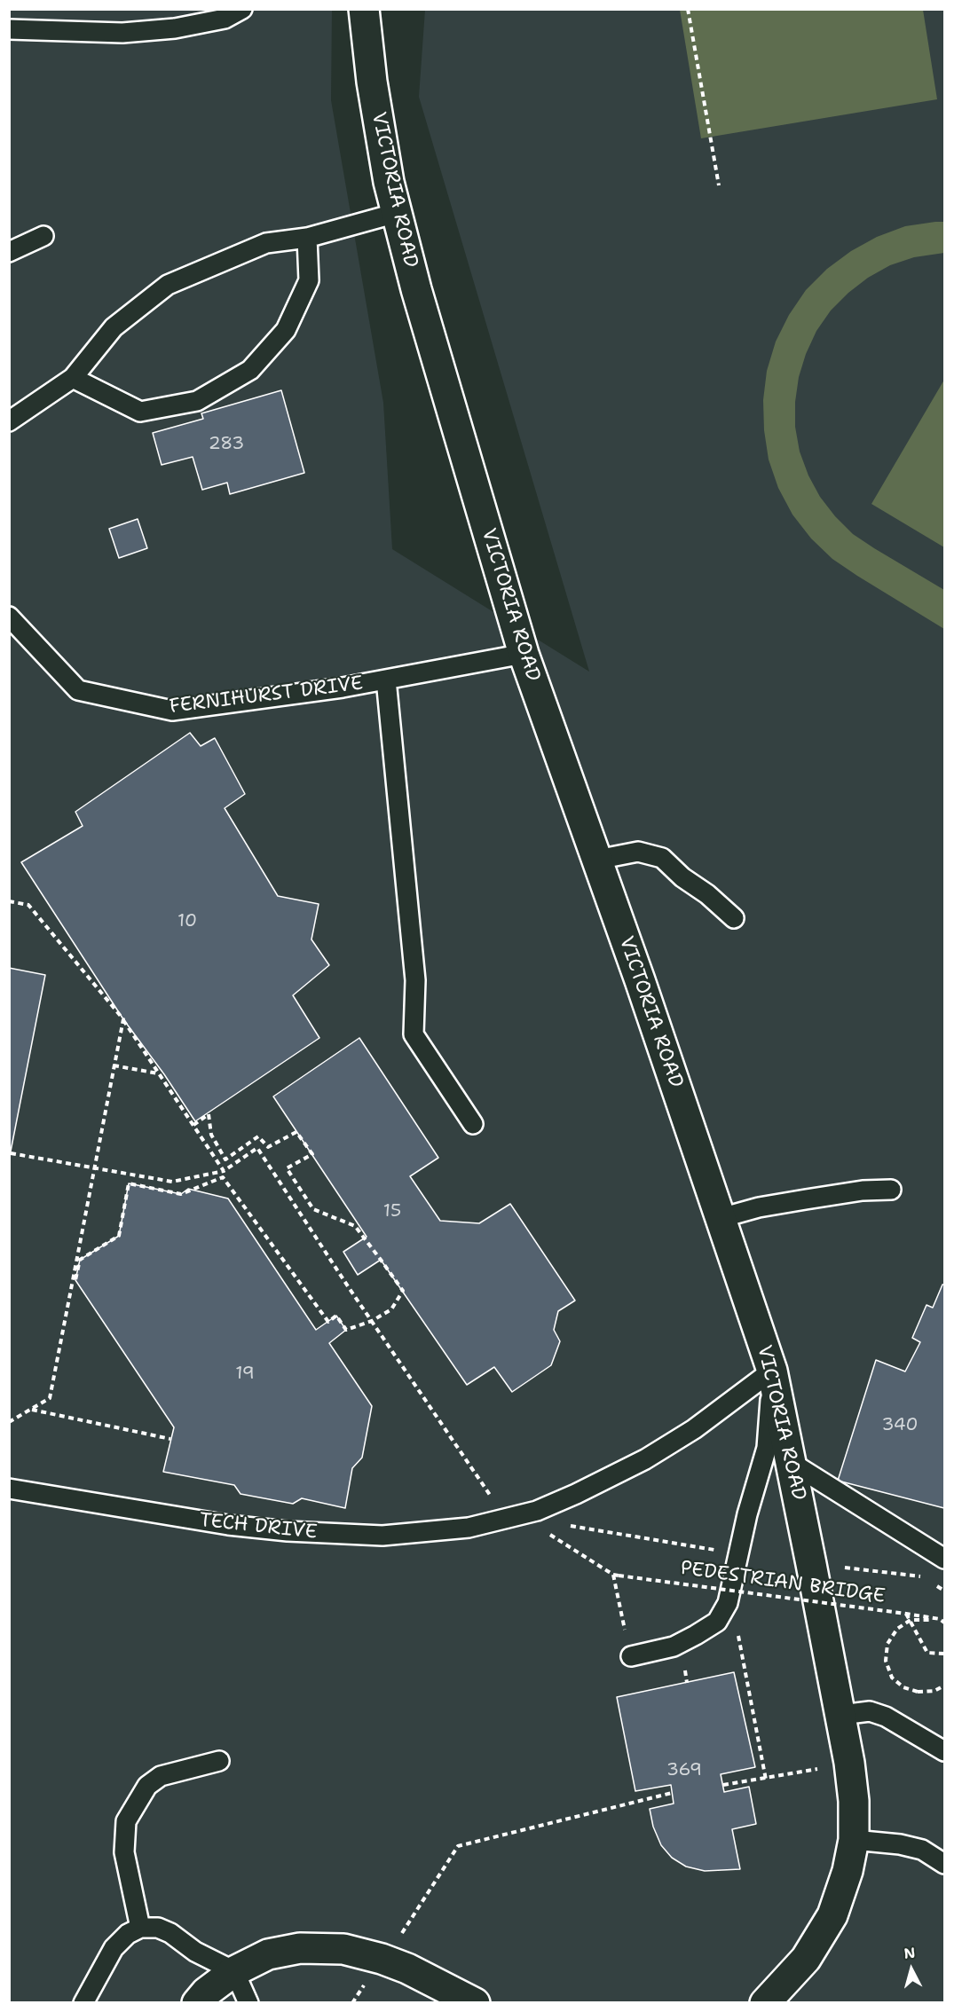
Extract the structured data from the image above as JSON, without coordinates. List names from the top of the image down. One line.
{"streets":{"street":["VICTORIA ROAD"],"lane":["FERNIHURST DRIVE","TECH DRIVE"],"path":["PEDESTRIAN BRIDGE"]},"crossings":[["VICTORIA ROAD","FERNIHURST DRIVE"],["VICTORIA ROAD","TECH DRIVE"]],"house_numbers":["283","10","15","19","340","369"],"north":"top"}
